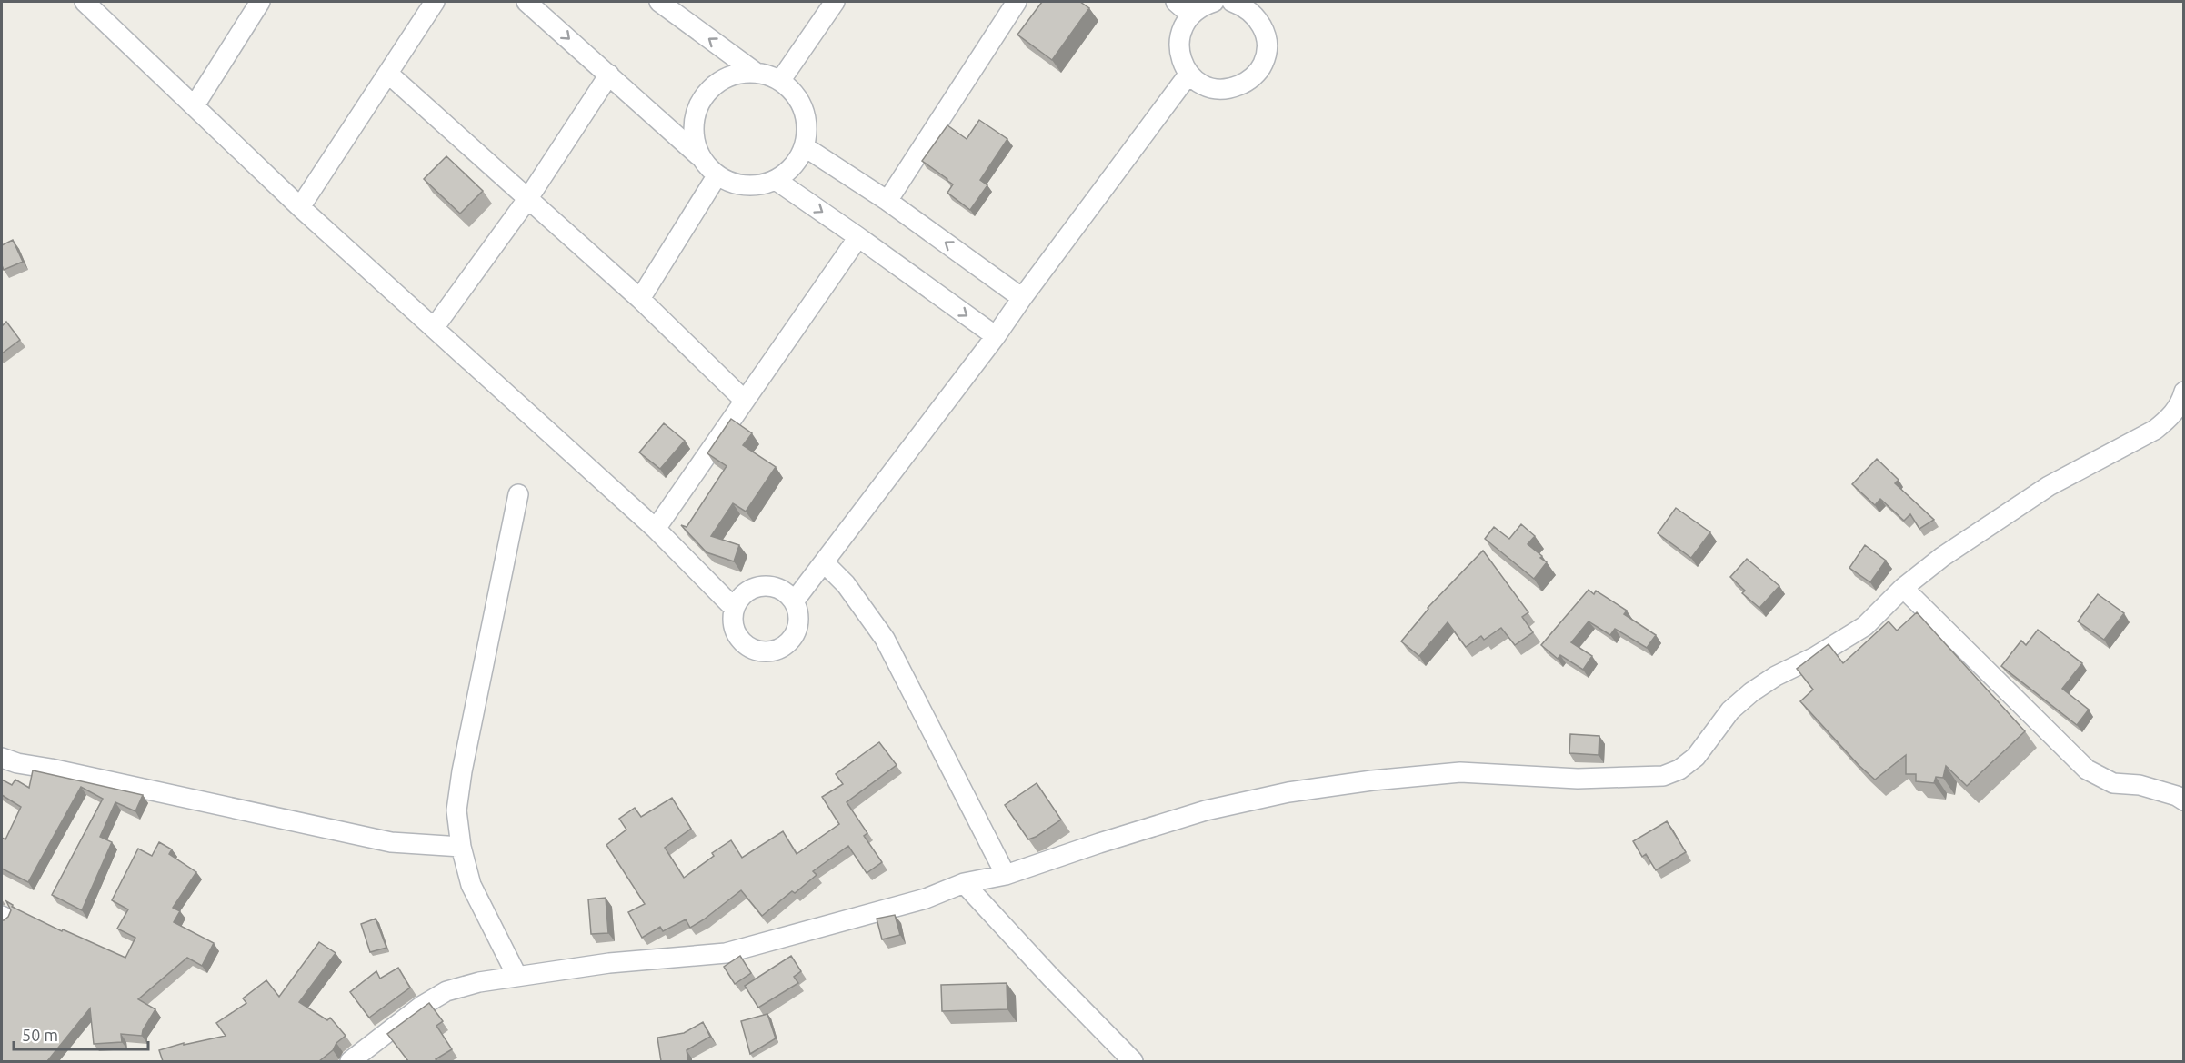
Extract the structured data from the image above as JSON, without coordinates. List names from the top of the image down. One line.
{"scale_bar":"50 m"}
